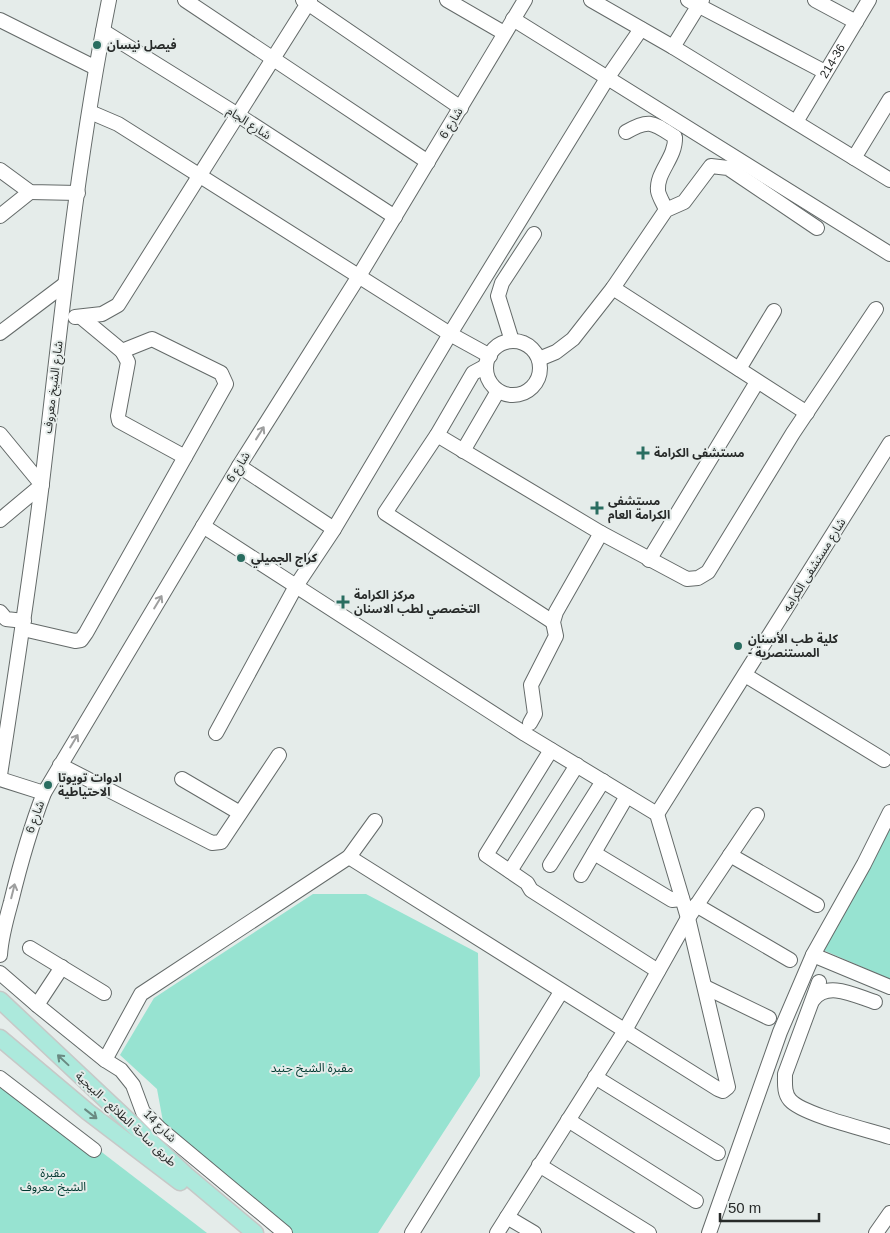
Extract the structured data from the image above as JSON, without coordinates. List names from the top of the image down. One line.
{"streets":{"main road":["طريق ساحة الطلائع - البيجية"],"street":["214-36","شارع الجام","شارع 6","شارع الشيخ معروف","شارع مستشفى الكرامه","شارع 14"]},"crossings":[["شارع الجام","شارع 6"],["شارع الجام","شارع الشيخ معروف"],["شارع 6","شارع 14"]],"parks":["مقبرة الشيخ جنيد","مقبرة الشيخ معروف"],"places":{"other":["فيصل نيسان","كراج الجميلي","كلية طب الأسنان - المستنصرية","ادوات تويوتا الاحتياطية"],"health":["مستشفى الكرامة","مستشفى الكرامة العام","مركز الكرامة التخصصي لطب الاسنان"]},"scale_bar":"50 m"}
